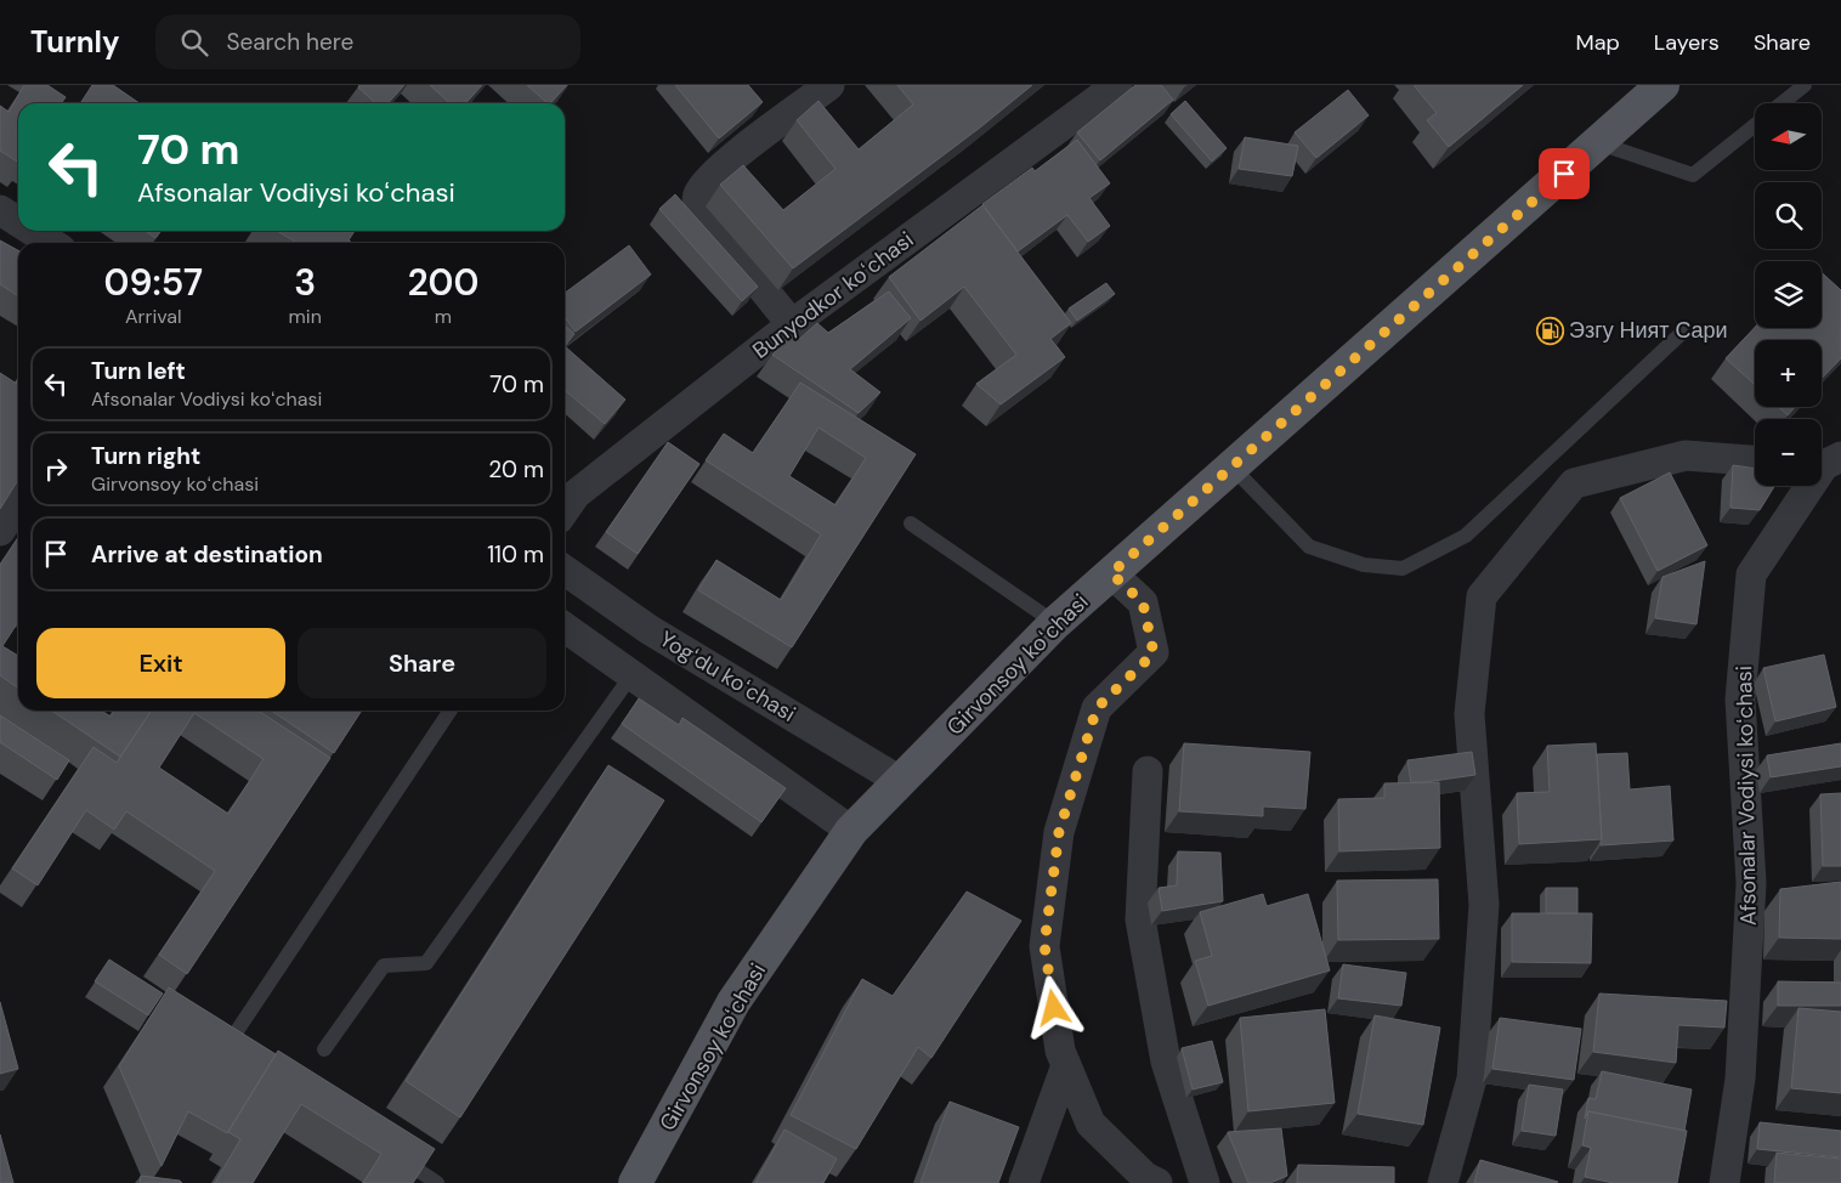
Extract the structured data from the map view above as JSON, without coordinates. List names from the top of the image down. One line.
{"streets":{"main road":["Girvonsoy koʻchasi"],"street":["Bunyodkor koʻchasi","Yogʻdu koʻchasi","Afsonalar Vodiysi koʻchasi"]},"crossings":[["Girvonsoy koʻchasi","Yogʻdu koʻchasi"]],"places":{"fuel station":["Эзгу Ният Сари"]},"north":"left","page":{"header":"Turnly","search":"Search here","nav":["Map","Layers","Share"],"map_buttons":["+","−"],"turn":["70 m","Afsonalar Vodiysi koʻchasi"],"eta":["09:57","Arrival","3","min","200","m"],"list":[{"name":"Turn left","note":"Afsonalar Vodiysi koʻchasi","value":"70 m"},{"name":"Turn right","note":"Girvonsoy koʻchasi","value":"20 m"},{"name":"Arrive at destination","value":"110 m"}],"buttons":["Exit","Share"]}}
